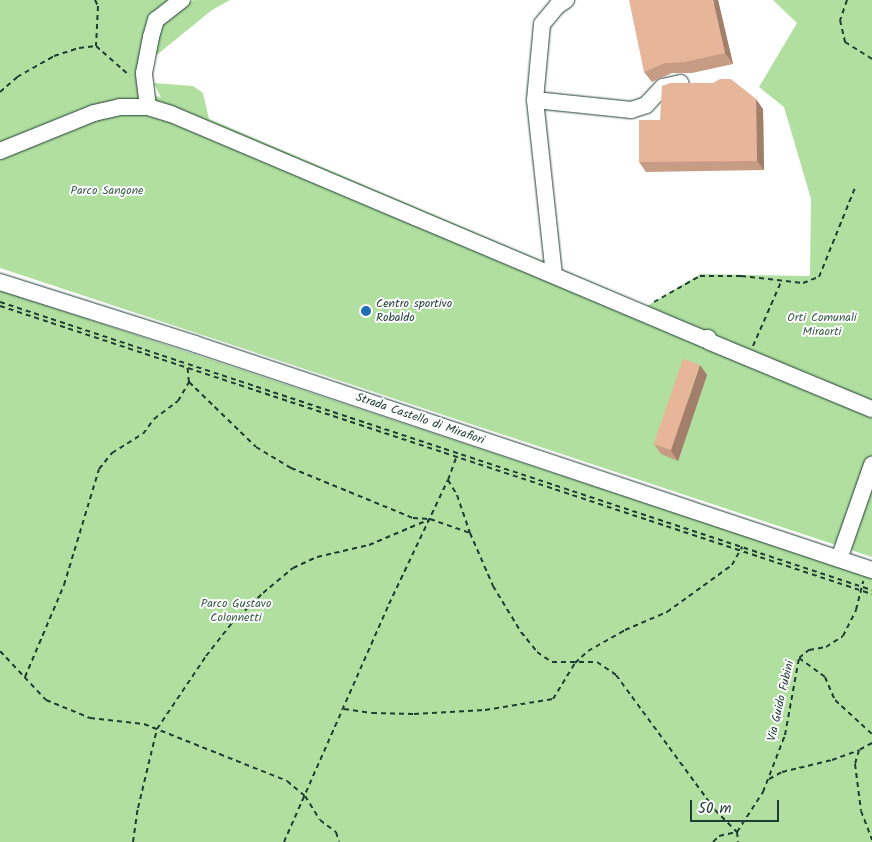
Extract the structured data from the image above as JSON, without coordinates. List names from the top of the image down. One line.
{"streets":{"street":["Strada Castello di Mirafiori"],"path":["Via Guido Fubini"]},"crossings":[["Strada Castello di Mirafiori","Via Guido Fubini"]],"parks":["Parco Sangone","Orti Comunali Miraorti","Parco Gustavo Colonnetti"],"places":["Centro sportivo Robaldo"],"scale_bar":"50 m"}
